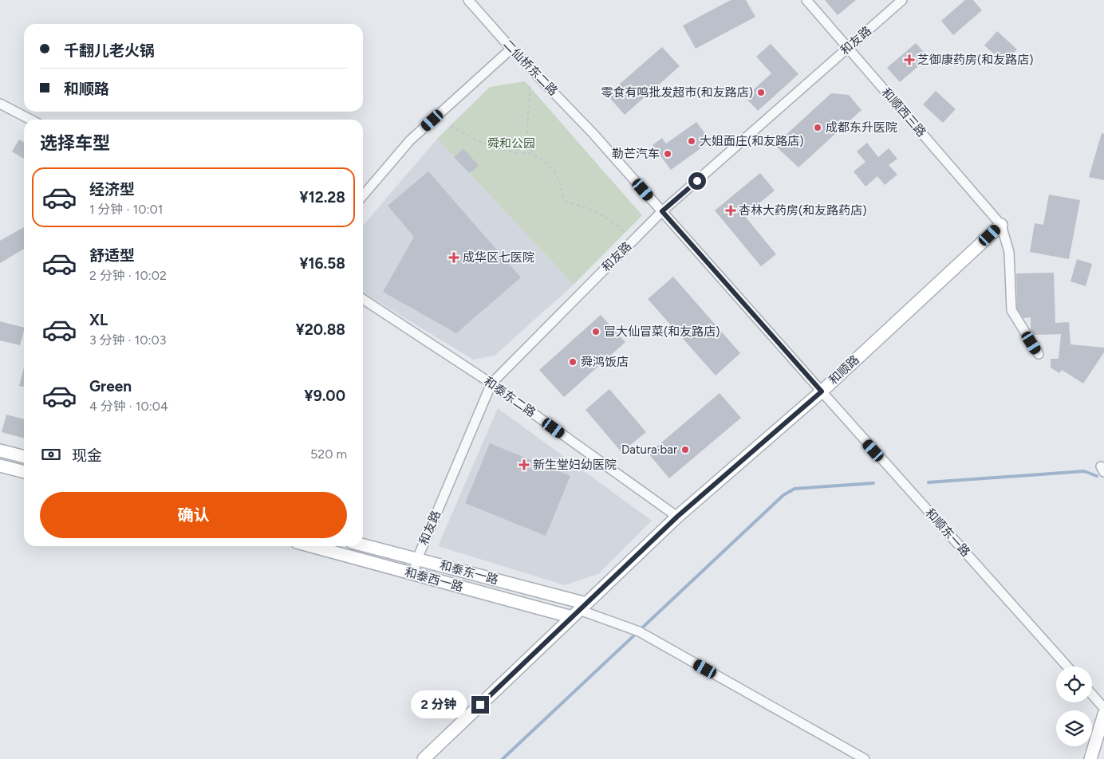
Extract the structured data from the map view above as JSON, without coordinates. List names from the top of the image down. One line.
{"streets":{"street":["和友路","二仙桥东二路","和顺西三路","和顺路","和泰东二路","和顺东一路","和泰东一路","和泰西一路"]},"crossings":[["和友路","二仙桥东二路"],["和友路","和顺西三路"],["和友路","和泰东二路"],["和友路","和顺东一路"],["和友路","和泰东一路"],["和友路","和泰西一路"],["二仙桥东二路","和顺东一路"],["和顺西三路","和顺路"],["和顺路","和泰东二路"],["和顺路","和顺东一路"],["和顺路","和泰东一路"],["和顺路","和泰西一路"],["和泰东一路","和泰西一路"]],"parks":["舜和公园"],"places":{"health":["芝御康药房(和友路店)","杏林大药房(和友路药店)","成华区七医院","新生堂妇幼医院"],"other":["零食有鸣批发超市(和友路店)","成都东升医院","大姐面庄(和友路店)","勒芒汽车","冒大仙冒菜(和友路店)","舜鸿饭店","Datura·bar"]},"page":{"banner":["千翻儿老火锅","和顺路"],"heading":"选择车型","list":[{"name":"经济型","note":"1 分钟 · 10:01","value":"¥12.28"},{"name":"舒适型","note":"2 分钟 · 10:02","value":"¥16.58"},{"name":"XL","note":"3 分钟 · 10:03","value":"¥20.88"},{"name":"Green","note":"4 分钟 · 10:04","value":"¥9.00"}],"pay":["现金","520 m"],"buttons":"确认","bubble":"2 分钟"}}
